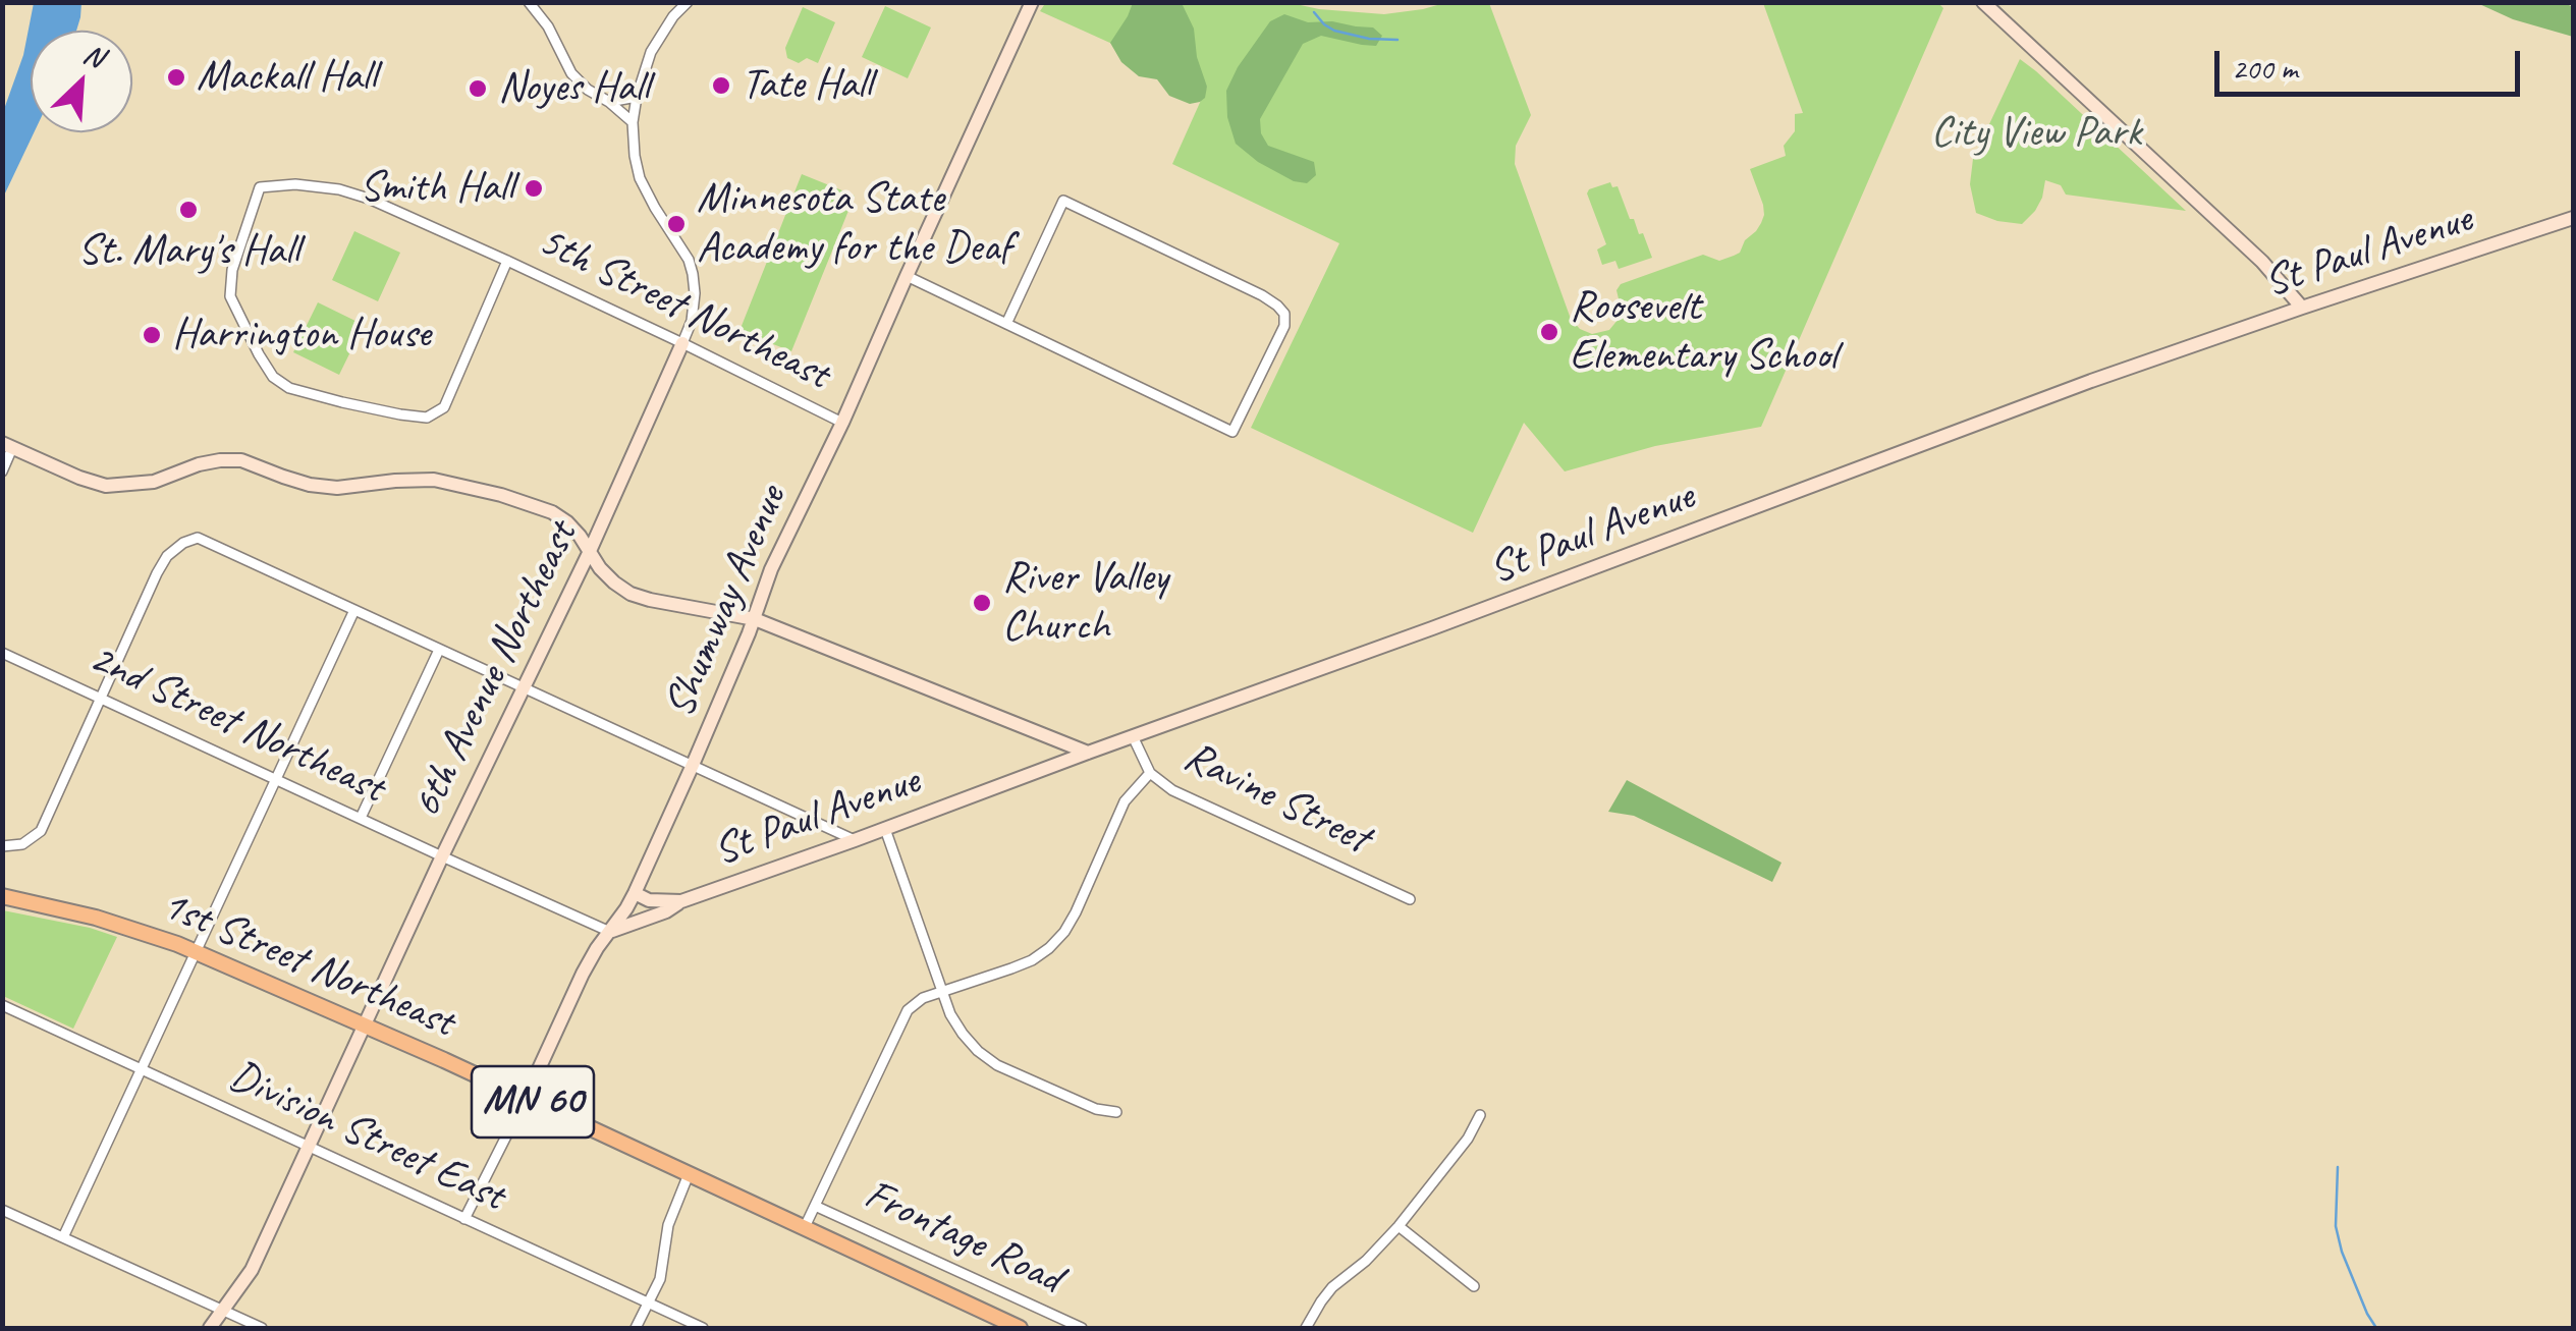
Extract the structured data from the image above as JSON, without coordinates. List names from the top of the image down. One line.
{"streets":{"main road":["1st Street Northeast","MN 60"],"street":["St Paul Avenue","5th Street Northeast","Shumway Avenue","6th Avenue Northeast","2nd Street Northeast","Ravine Street","Division Street East","Frontage Road"]},"crossings":[["St Paul Avenue","Shumway Avenue"],["St Paul Avenue","Ravine Street"],["5th Street Northeast","Shumway Avenue"],["5th Street Northeast","6th Avenue Northeast"],["Shumway Avenue","2nd Street Northeast"],["Shumway Avenue","1st Street Northeast"],["Shumway Avenue","Division Street East"],["6th Avenue Northeast","2nd Street Northeast"],["6th Avenue Northeast","1st Street Northeast"],["6th Avenue Northeast","Division Street East"]],"parks":["City View Park"],"places":["Mackall Hall","Tate Hall","Noyes Hall","Smith Hall","St. Mary's Hall","Minnesota State Academy for the Deaf","Roosevelt Elementary School","Harrington House","River Valley Church"],"scale_bar":"200 m","north":"top right"}
